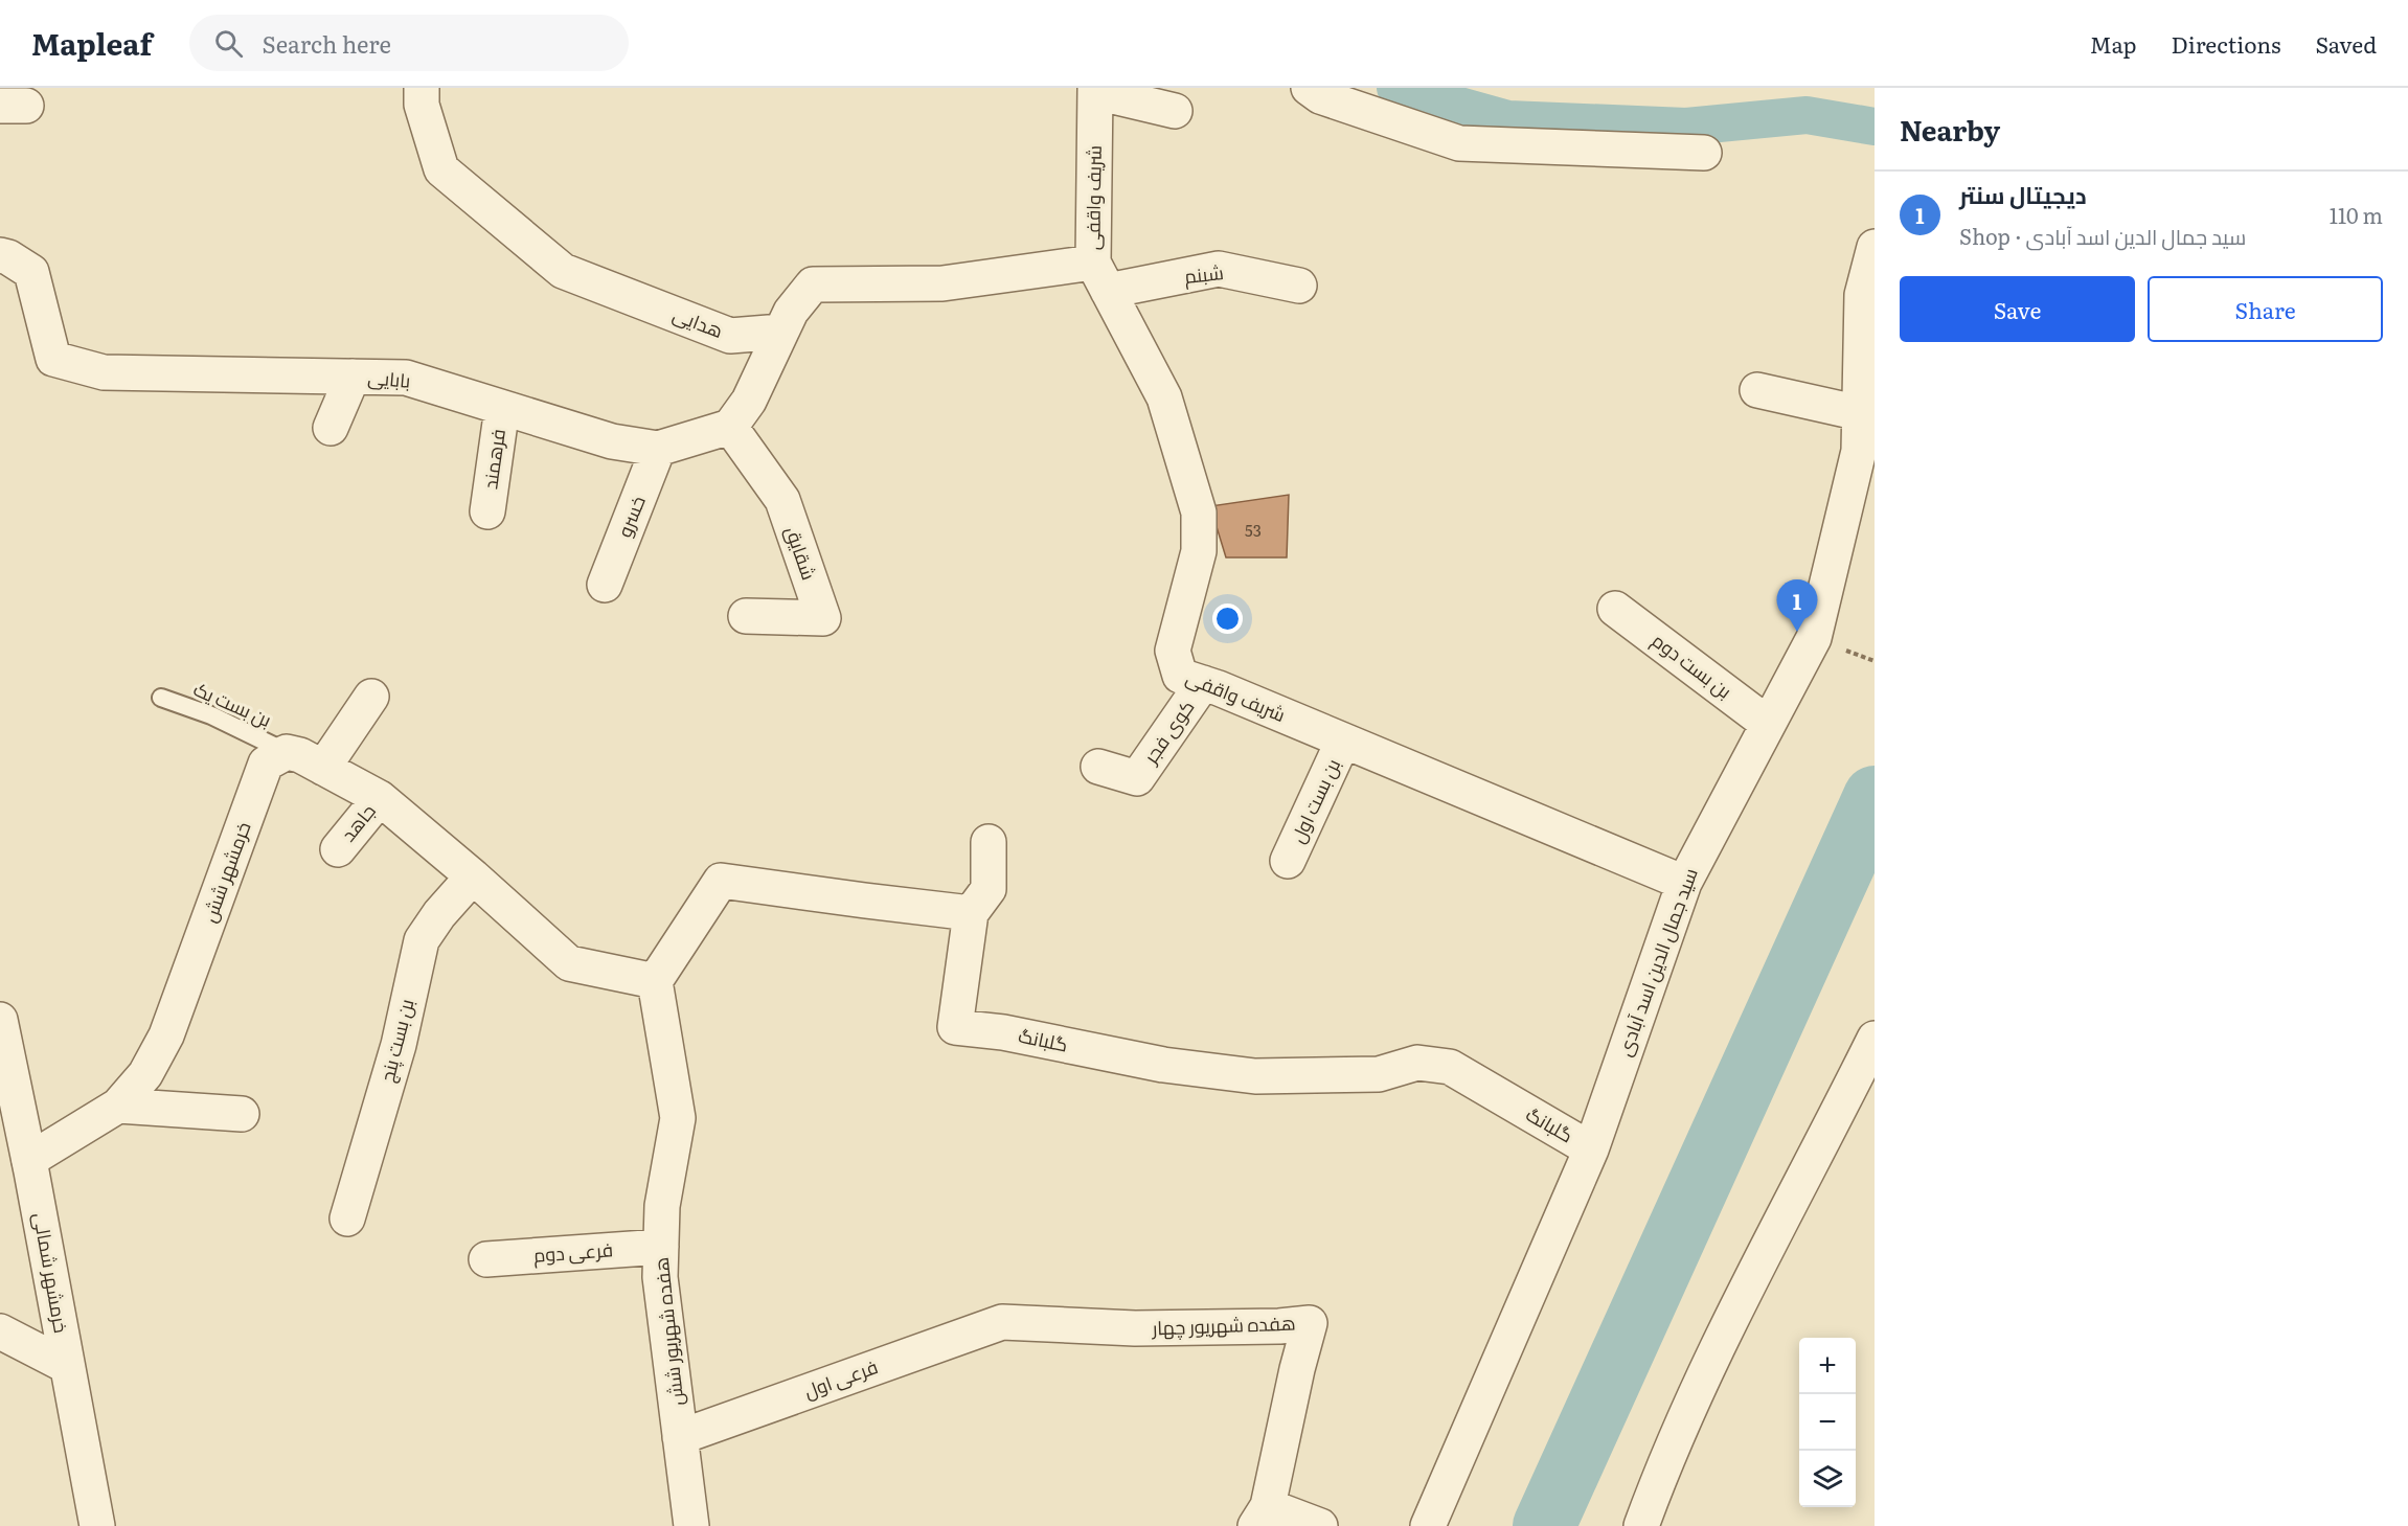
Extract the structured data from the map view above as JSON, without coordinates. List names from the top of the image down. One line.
{"streets":{"street":["شریف واقفی","شبنم","هدایی","بابایی","فرهمند","خسرو","شقایق","بن بست دوم","کوی فجر","بن بست اول","جاهد","خرمشهر شش","سید جمال الدین اسد آبادی","بن بست پنج","گلبانگ","فرعی دوم","خرمشهر شمالی","هفده شهریور چهار","هفده شهریور شش","فرعی اول"],"lane":["بن بست یک"]},"crossings":[["شریف واقفی","شبنم"],["شریف واقفی","کوی فجر"],["شریف واقفی","بن بست اول"],["شریف واقفی","سید جمال الدین اسد آبادی"],["بابایی","فرهمند"],["بابایی","خسرو"],["بابایی","شقایق"],["بن بست دوم","سید جمال الدین اسد آبادی"],["بن بست یک","خرمشهر شش"],["خرمشهر شش","خرمشهر شمالی"],["سید جمال الدین اسد آبادی","گلبانگ"],["فرعی دوم","هفده شهریور شش"],["هفده شهریور چهار","فرعی اول"],["هفده شهریور شش","فرعی اول"]],"house_numbers":["53"],"page":{"header":"Mapleaf","search":"Search here","nav":["Map","Directions","Saved"],"heading":"Nearby","list":[{"mark":"1","name":"دیجیتال سنتر","note":"Shop · سید جمال الدین اسد آبادی","value":"110 m"}],"buttons":["Save","Share"],"pins":"1","map_buttons":["+","−"]}}
